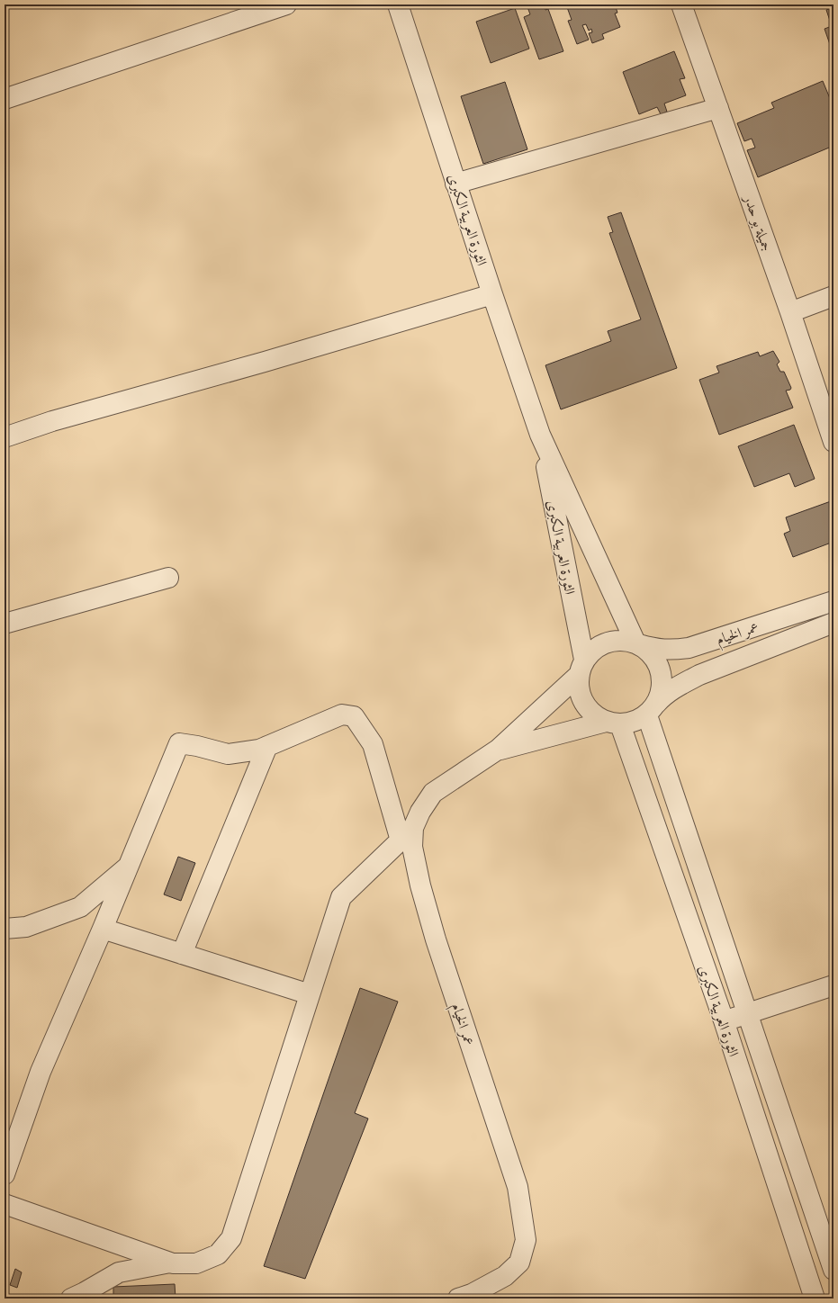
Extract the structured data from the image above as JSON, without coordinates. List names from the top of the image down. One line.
{"streets":{"street":["الثورة العربية الكبرى","جميلة بو حدر","عمر الخيام"]},"crossings":[["الثورة العربية الكبرى","عمر الخيام"]]}
